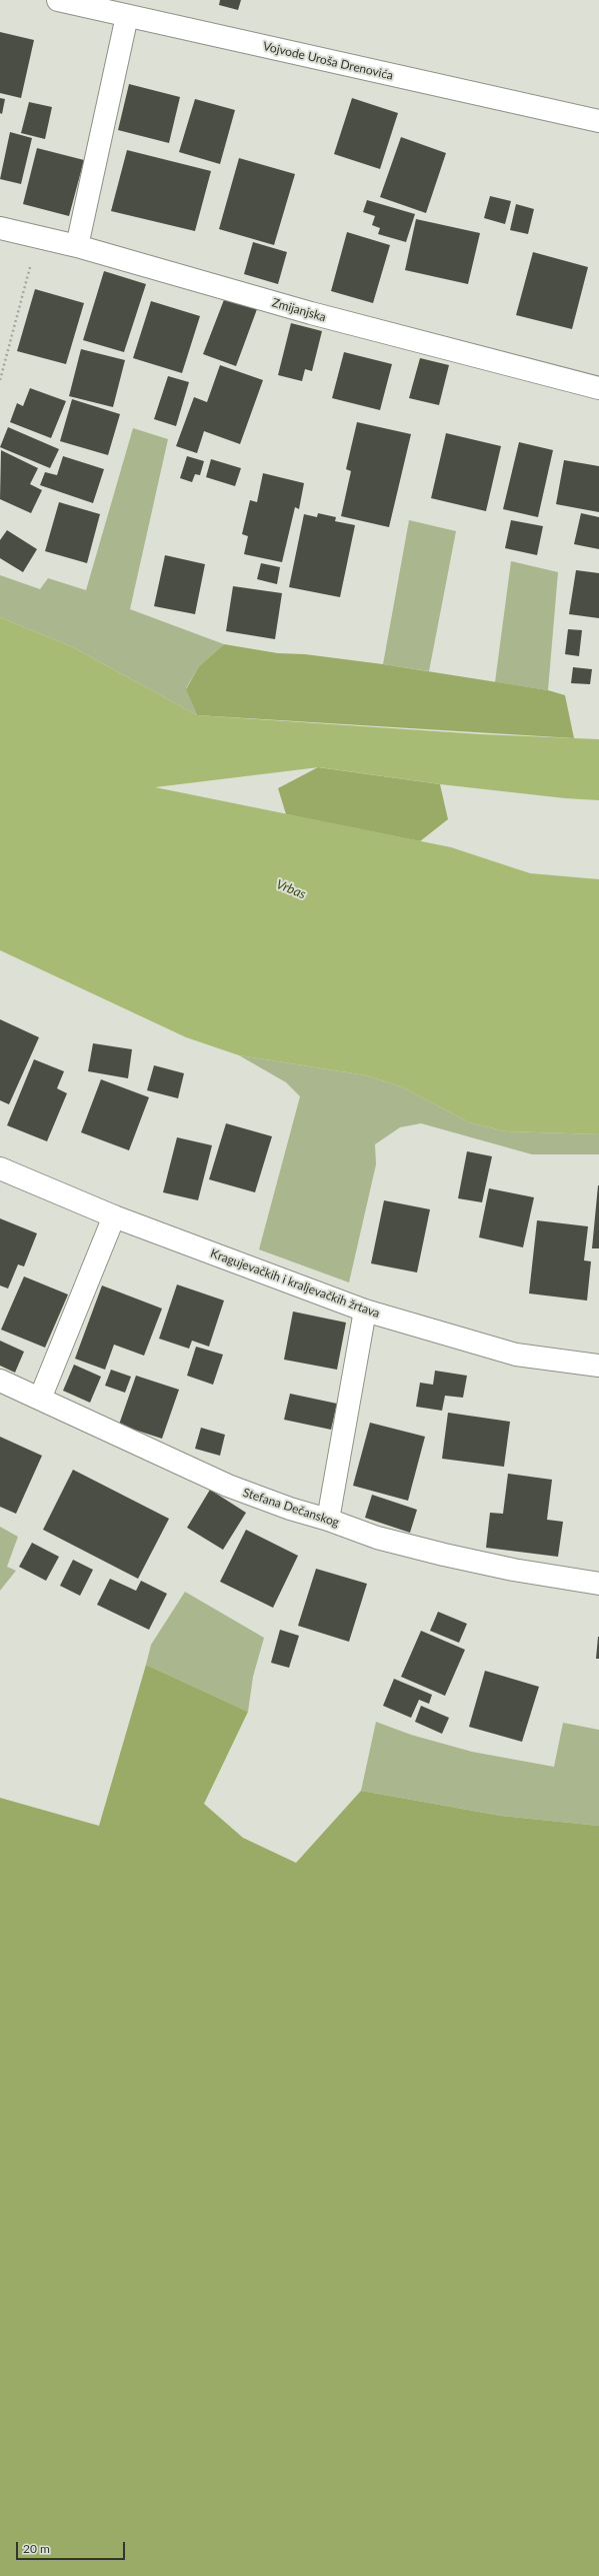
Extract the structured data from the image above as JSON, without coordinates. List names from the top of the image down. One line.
{"streets":{"street":["Vojvode Uroša Drenovića","Zmijanjska","Kragujevačkih i kraljevačkih žrtava","Stefana Dečanskog"]},"water":["Vrbas"],"scale_bar":"20 m"}
